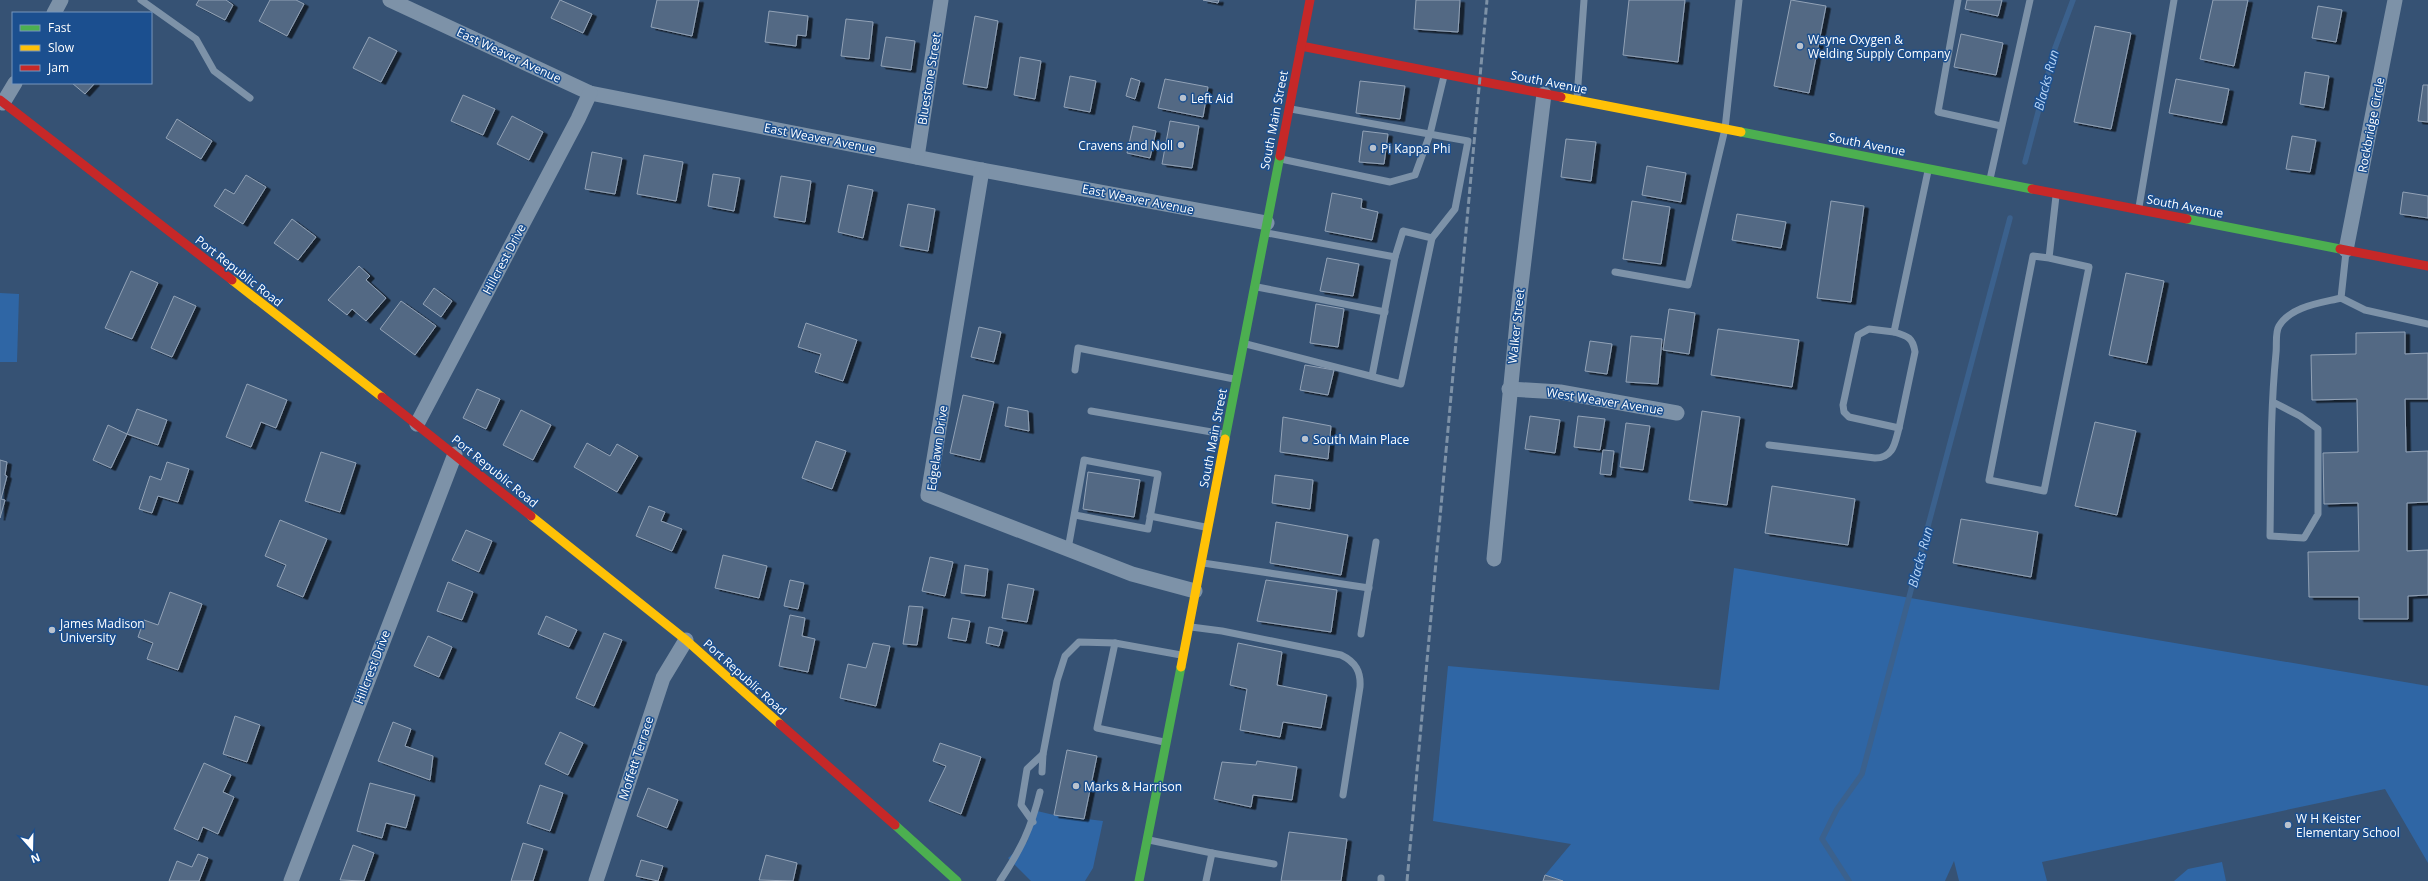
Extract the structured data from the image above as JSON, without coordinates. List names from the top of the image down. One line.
{"streets":{"main road":["South Avenue","South Main Street","Port Republic Road"],"street":["East Weaver Avenue","Bluestone Street","Rockbridge Circle","Hillcrest Drive","Walker Street","West Weaver Avenue","Edgelawn Drive","Moffett Terrace"]},"crossings":[["East Weaver Avenue","Bluestone Street"],["East Weaver Avenue","South Main Street"],["East Weaver Avenue","Hillcrest Drive"],["East Weaver Avenue","Edgelawn Drive"],["South Avenue","South Main Street"],["South Avenue","Rockbridge Circle"],["South Avenue","Walker Street"],["South Main Street","Edgelawn Drive"],["Hillcrest Drive","Port Republic Road"],["Port Republic Road","Moffett Terrace"],["Walker Street","West Weaver Avenue"]],"water":["Blacks Run"],"places":["Wayne Oxygen & Welding Supply Company","Left Aid","Cravens and Noll","Pi Kappa Phi","South Main Place","James Madison University","Marks & Harrison","W H Keister Elementary School"],"legend":["Fast","Slow","Jam"],"north":"bottom"}
